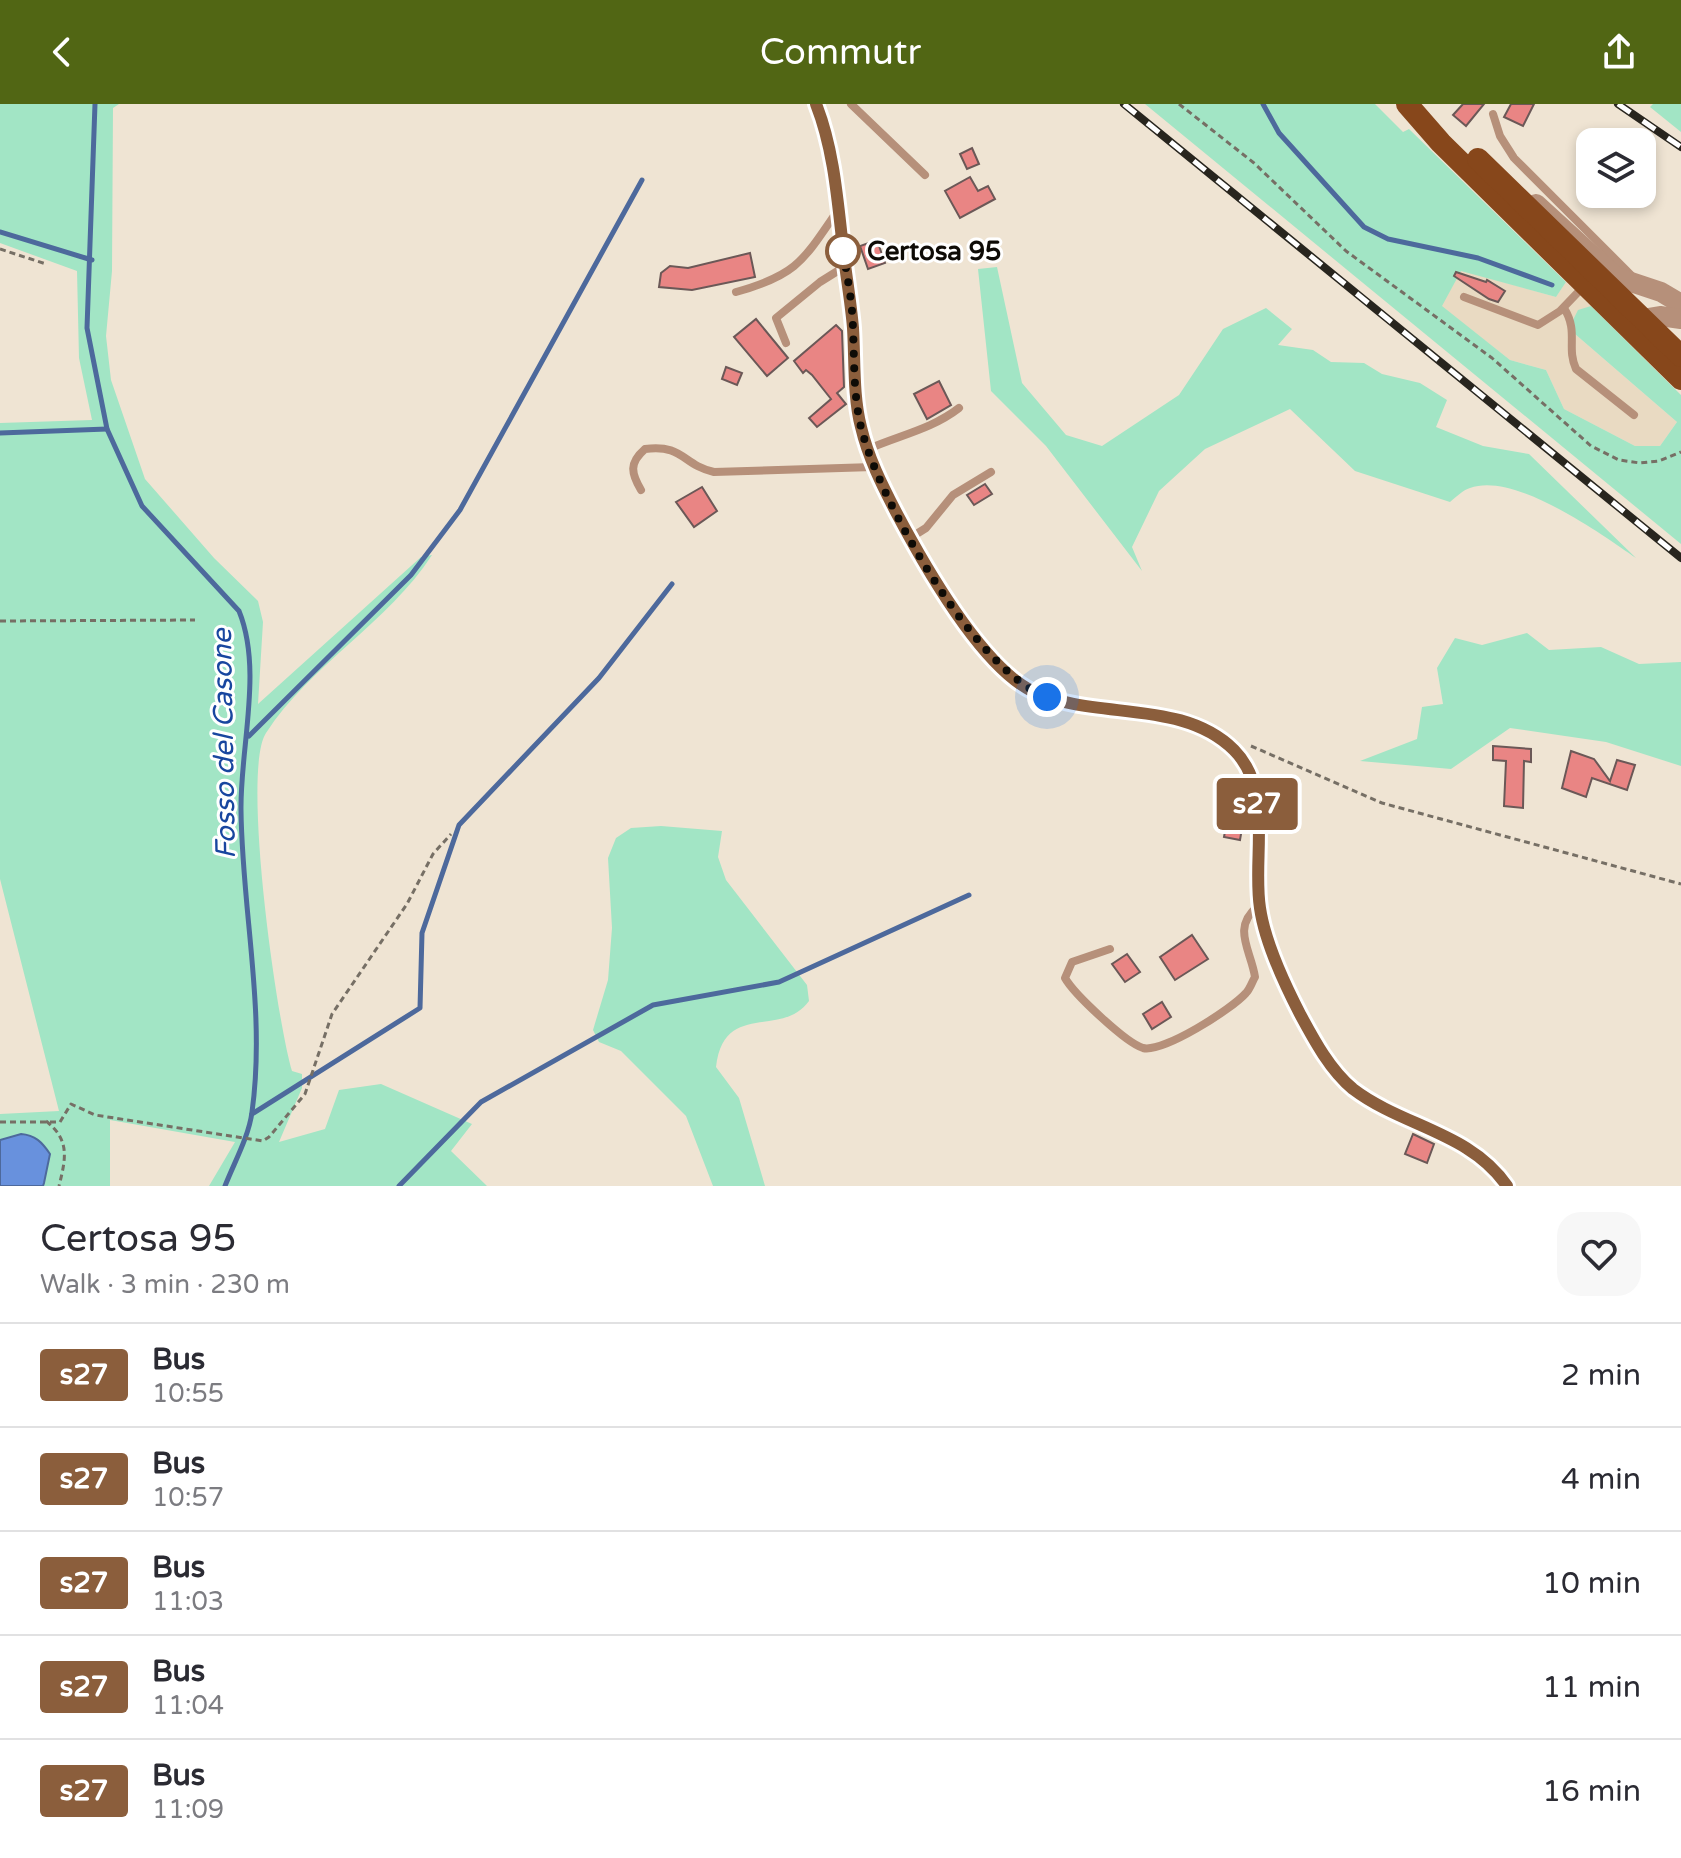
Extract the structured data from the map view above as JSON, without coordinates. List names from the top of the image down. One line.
{"water":["Fosso del Casone"],"places":["Certosa 95"],"lines":["bus line s27"],"page":{"header":"Commutr","on_map":"s27","heading":["Certosa 95","Walk · 3 min · 230 m"],"list":[{"mark":"s27","name":"Bus","note":"10:55","value":"2 min"},{"mark":"s27","name":"Bus","note":"10:57","value":"4 min"},{"mark":"s27","name":"Bus","note":"11:03","value":"10 min"},{"mark":"s27","name":"Bus","note":"11:04","value":"11 min"},{"mark":"s27","name":"Bus","note":"11:09","value":"16 min"}]}}
